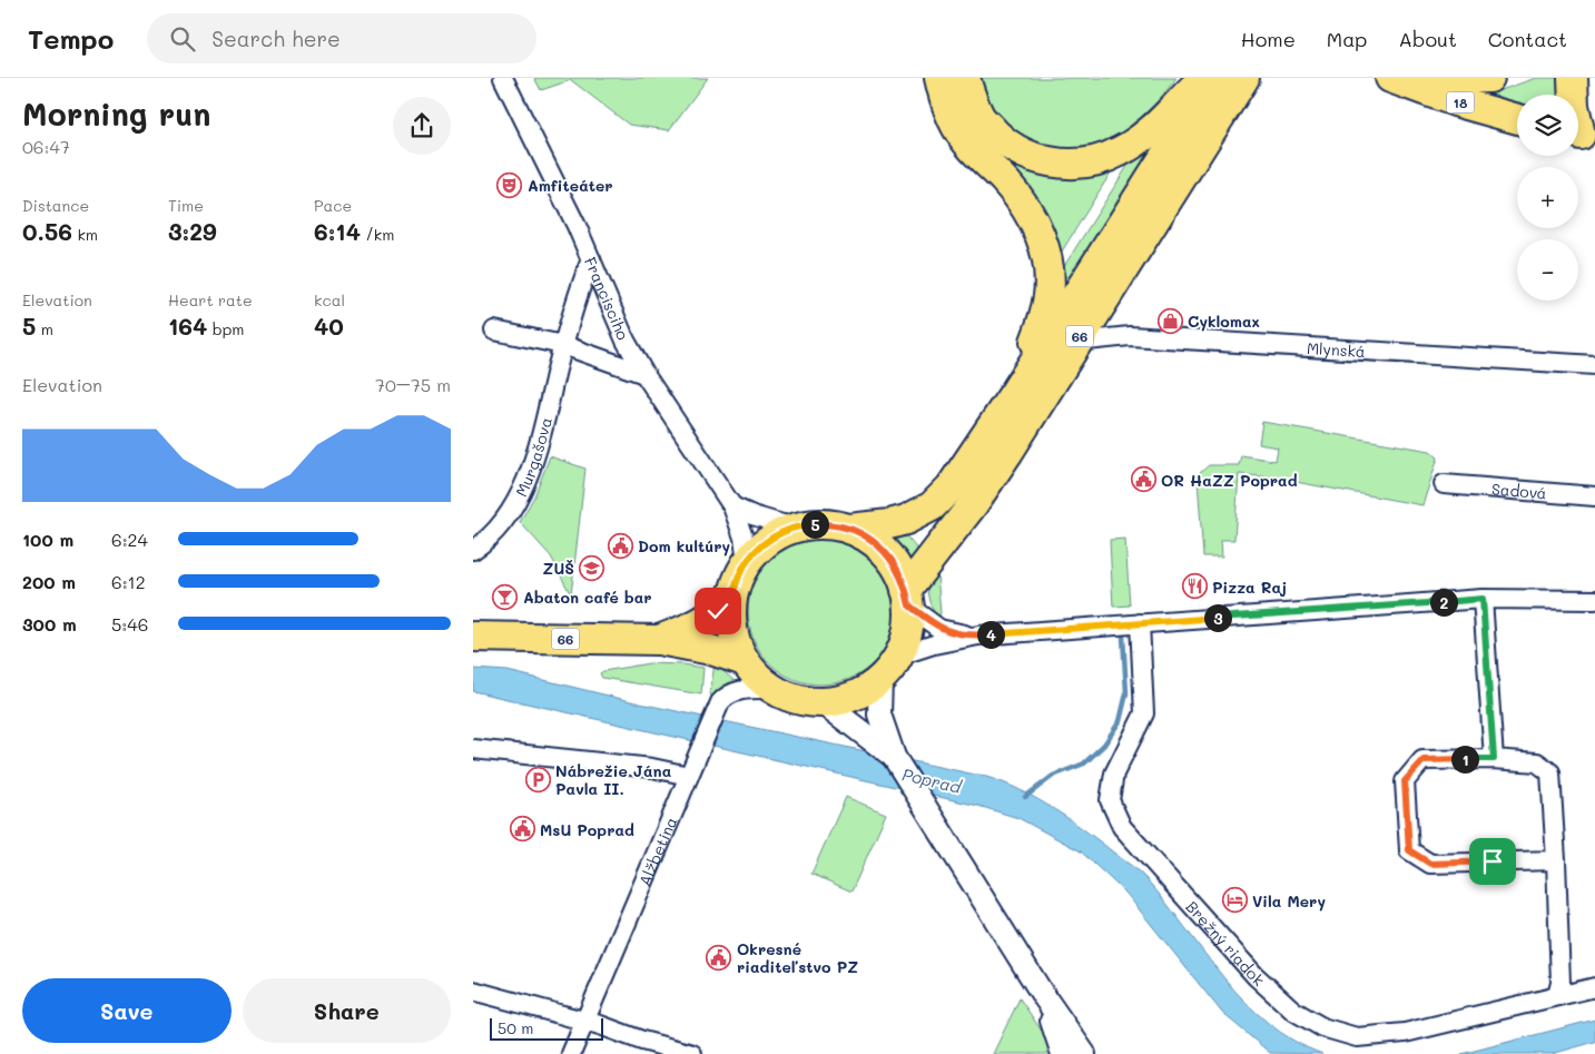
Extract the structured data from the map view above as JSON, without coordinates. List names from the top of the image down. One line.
{"streets":{"main road":["18","66"],"street":["Francisciho","Mlynská","Murgašova","Sadová","Alžbetina","Brežný riadok"]},"crossings":[["Francisciho","66"],["Francisciho","Murgašova"],["Francisciho","Alžbetina"],["66","Mlynská"],["66","Alžbetina"]],"water":["Poprad"],"places":{"theatre":["Amfiteáter"],"shop":["Cyklomax"],"public building":["OR HaZZ Poprad","Dom kultúry","MsU Poprad","Okresné riaditeľstvo PZ"],"school or university":["ZUŠ"],"restaurant":["Pizza Raj"],"bar":["Abaton café bar"],"parking":["Nábrežie Jána Pavla II."],"hotel":["Vila Mery"]},"scale_bar":"50 m","page":{"header":"Tempo","search":"Search here","nav":["Home","Map","About","Contact"],"heading":["Morning run","06:47"],"map_buttons":["+","−"],"stats":[["Distance","0.56 km"],["Time","3:29"],["Pace","6:14 /km"],["Elevation","5 m"],["Heart rate","164 bpm"],["kcal","40"]],"chart":["Elevation","70–75 m"],"pins":["5","2","3","4","1"],"list":[{"name":"100 m","note":"6:24"},{"name":"200 m","note":"6:12"},{"name":"300 m","note":"5:46"}],"buttons":["Save","Share"],"scale":"50 m"}}
